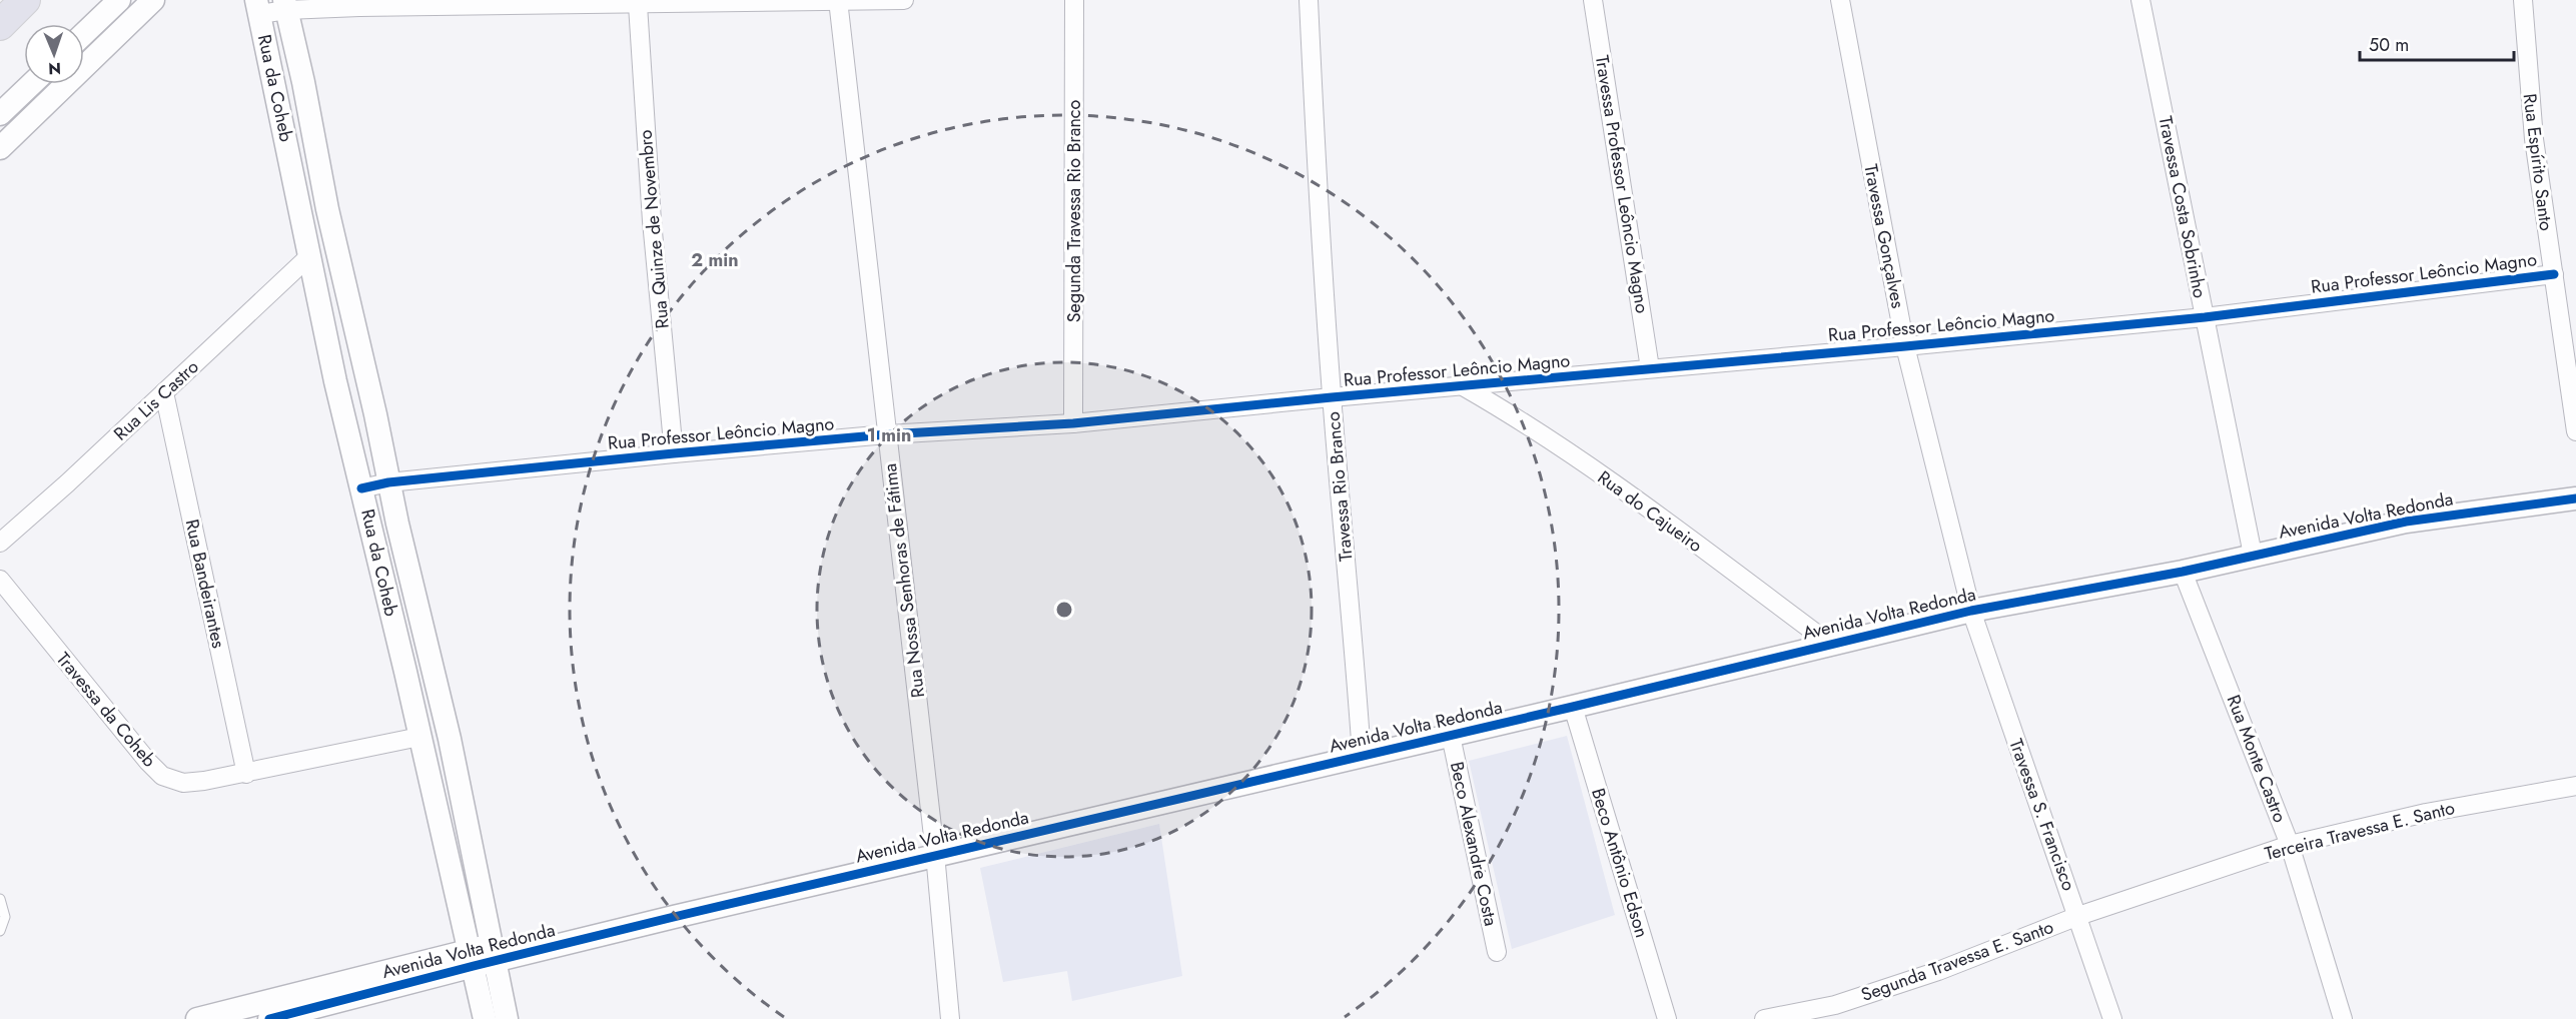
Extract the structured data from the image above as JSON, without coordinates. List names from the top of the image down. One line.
{"streets":{"street":["Rua da Coheb","Rua Espírito Santo","Travessa Professor Leôncio Magno","Travessa Costa Sobrinho","Segunda Travessa Rio Branco","Rua Quinze de Novembro","Travessa Gonçalves","Rua Professor Leôncio Magno","Rua Lis Castro","Travessa Rio Branco","Rua do Cajueiro","Avenida Volta Redonda","Rua Nossa Senhoras de Fátima","Rua Bandeirantes","Travessa da Coheb","Rua Monte Castro","Travessa S. Francisco","Terceira Travessa E. Santo","Beco Alexandre Costa","Beco Antônio Edson","Segunda Travessa E. Santo"]},"crossings":[["Rua da Coheb","Rua Professor Leôncio Magno"],["Rua da Coheb","Rua Lis Castro"],["Rua da Coheb","Avenida Volta Redonda"],["Rua da Coheb","Travessa da Coheb"],["Rua Espírito Santo","Rua Professor Leôncio Magno"],["Travessa Professor Leôncio Magno","Rua Professor Leôncio Magno"],["Travessa Costa Sobrinho","Rua Professor Leôncio Magno"],["Travessa Costa Sobrinho","Avenida Volta Redonda"],["Segunda Travessa Rio Branco","Rua Professor Leôncio Magno"],["Rua Quinze de Novembro","Rua Professor Leôncio Magno"],["Travessa Gonçalves","Rua Professor Leôncio Magno"],["Travessa Gonçalves","Avenida Volta Redonda"],["Travessa Gonçalves","Travessa S. Francisco"],["Rua Professor Leôncio Magno","Travessa Rio Branco"],["Rua Professor Leôncio Magno","Rua do Cajueiro"],["Rua Professor Leôncio Magno","Rua Nossa Senhoras de Fátima"],["Rua Lis Castro","Rua Bandeirantes"],["Travessa Rio Branco","Avenida Volta Redonda"],["Rua do Cajueiro","Avenida Volta Redonda"],["Avenida Volta Redonda","Rua Nossa Senhoras de Fátima"],["Avenida Volta Redonda","Rua Monte Castro"],["Avenida Volta Redonda","Travessa S. Francisco"],["Avenida Volta Redonda","Beco Alexandre Costa"],["Avenida Volta Redonda","Beco Antônio Edson"],["Rua Bandeirantes","Travessa da Coheb"],["Rua Monte Castro","Terceira Travessa E. Santo"],["Travessa S. Francisco","Terceira Travessa E. Santo"],["Travessa S. Francisco","Segunda Travessa E. Santo"],["Terceira Travessa E. Santo","Segunda Travessa E. Santo"]],"scale_bar":"50 m","north":"bottom","rings":["2 min","1 min"]}
